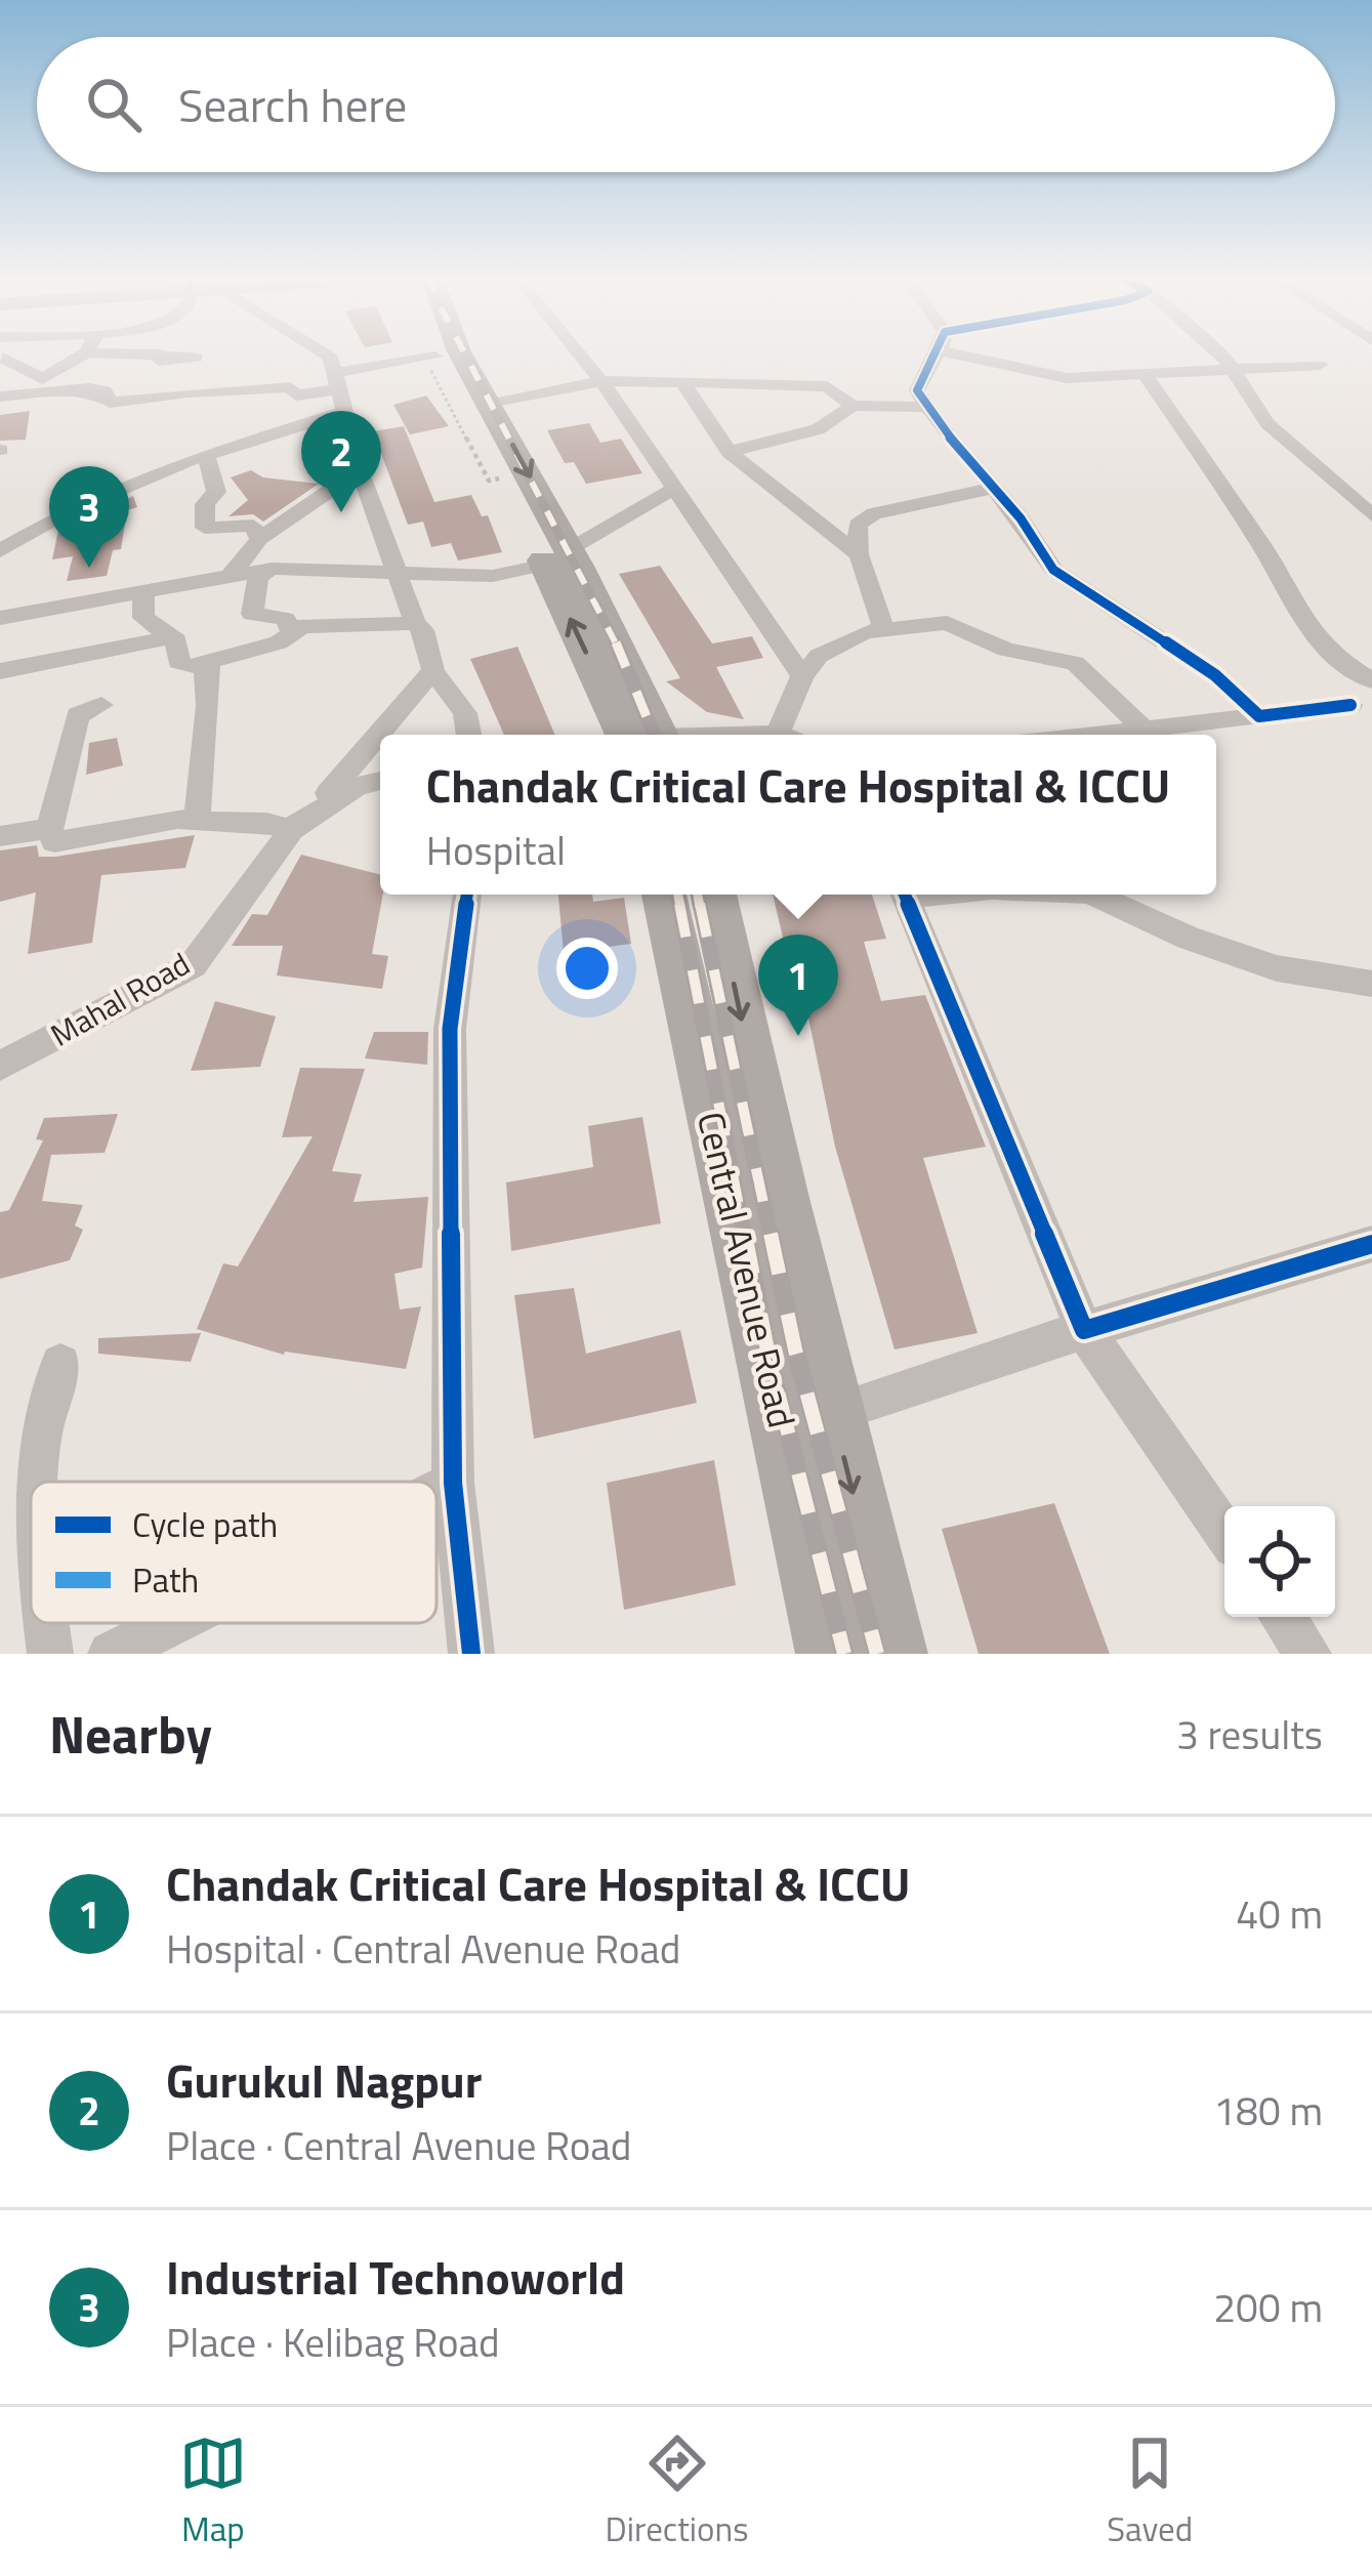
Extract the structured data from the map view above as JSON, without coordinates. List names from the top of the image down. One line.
{"streets":{"main road":["Central Avenue Road"],"street":["Mahal Road"]},"legend":["Cycle path","Path"],"page":{"search":"Search here","pins":["2","3","1"],"popup":["Chandak Critical Care Hospital & ICCU","Hospital"],"heading":["Nearby","3 results"],"list":[{"mark":"1","name":"Chandak Critical Care Hospital & ICCU","note":"Hospital · Central Avenue Road","value":"40 m"},{"mark":"2","name":"Gurukul Nagpur","note":"Place · Central Avenue Road","value":"180 m"},{"mark":"3","name":"Industrial Technoworld","note":"Place · Kelibag Road","value":"200 m"}],"nav":["Map","Directions","Saved"]}}
